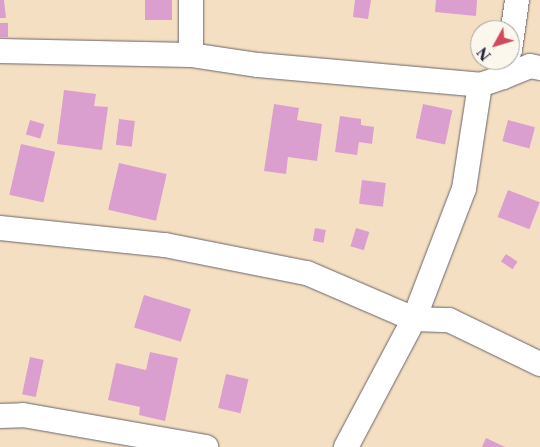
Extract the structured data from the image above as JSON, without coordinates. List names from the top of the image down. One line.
{"north":"bottom left"}
